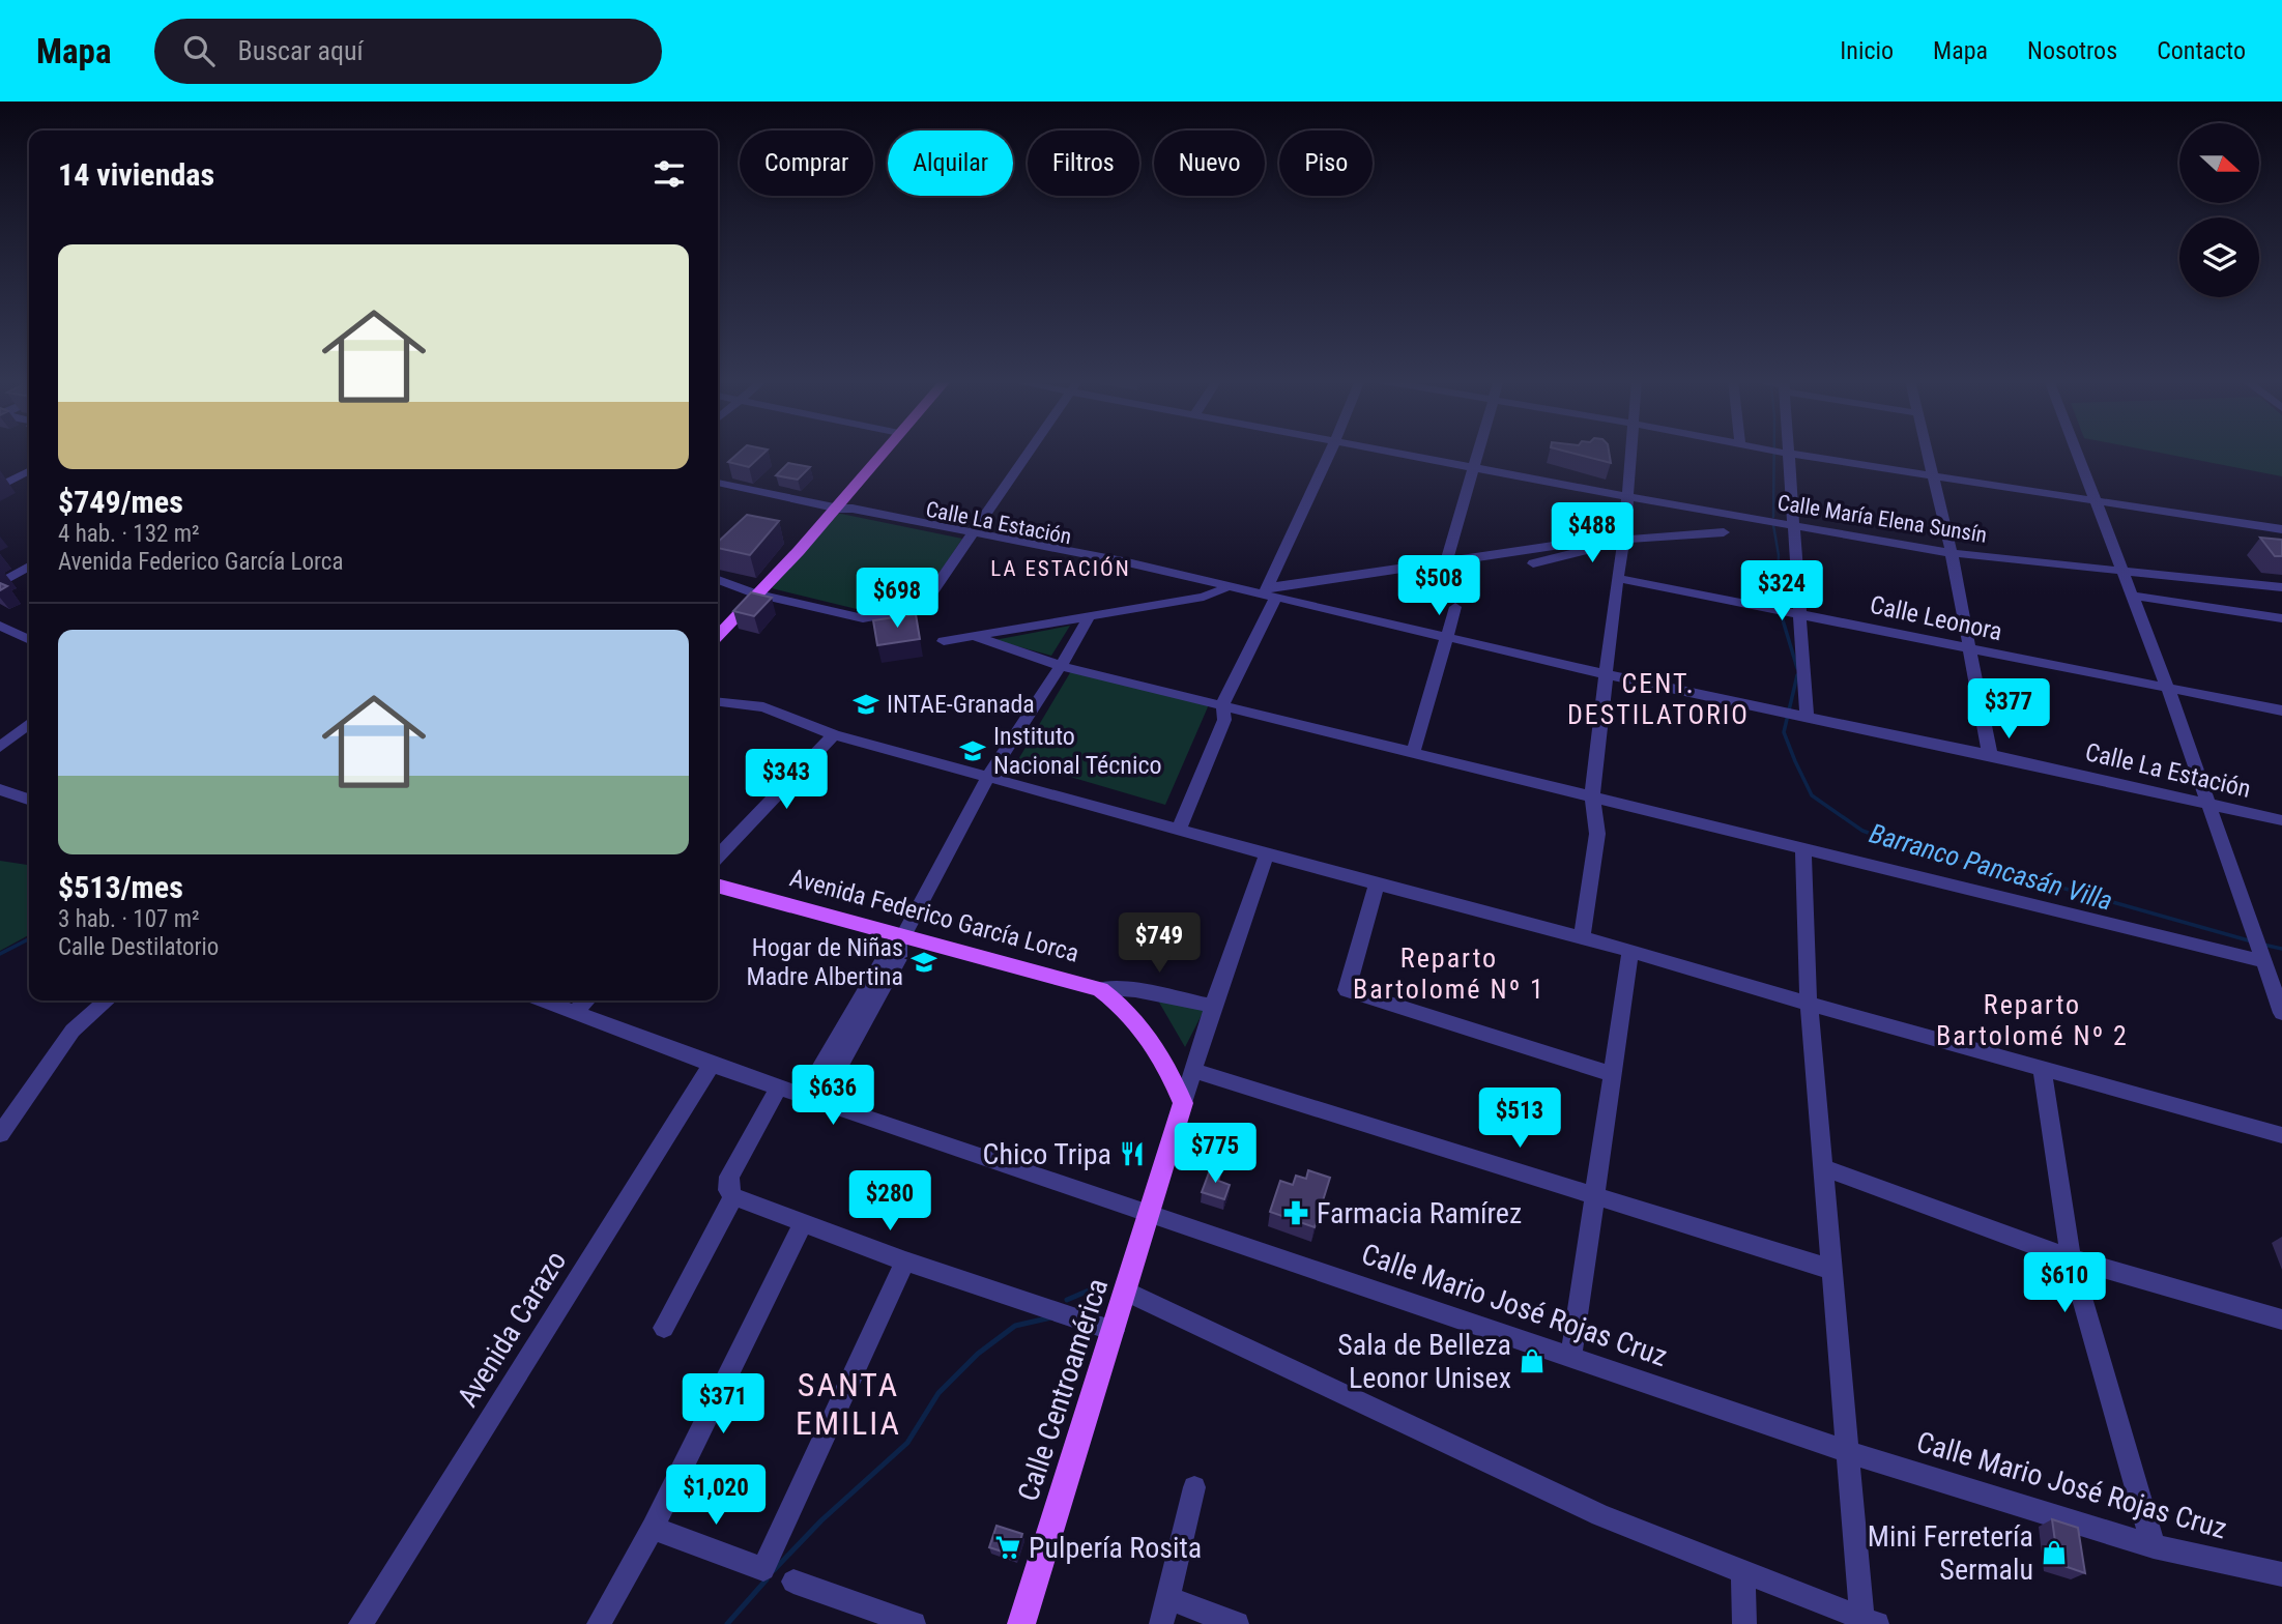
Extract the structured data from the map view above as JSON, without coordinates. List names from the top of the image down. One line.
{"streets":{"main road":["Avenida Federico García Lorca","Calle Centroamérica"],"street":["Calle María Elena Sunsín","Calle La Estación","Calle Leonora","Calle Mario José Rojas Cruz","Avenida Carazo"]},"crossings":[["Calle Mario José Rojas Cruz","Avenida Carazo"],["Calle Mario José Rojas Cruz","Calle Centroamérica"]],"districts":["LA ESTACIÓN","CENT. DESTILATORIO","Reparto Bartolomé Nº 1","Reparto Bartolomé Nº 2","SANTA EMILIA"],"water":["Barranco Pancasán Villa"],"places":{"school or university":["INTAE-Granada","Instituto Nacional Técnico","Hogar de Niñas Madre Albertina"],"restaurant":["Chico Tripa"],"pharmacy":["Farmacia Ramírez"],"shop":["Sala de Belleza Leonor Unisex","Mini Ferretería Sermalu"],"supermarket":["Pulpería Rosita"]},"north":"right","page":{"header":"Mapa","search":"Buscar aquí","nav":["Inicio","Mapa","Nosotros","Contacto"],"chip":["Comprar","Alquilar","Filtros","Nuevo","Piso"],"heading":"14 viviendas","list":[{"name":"$749/mes","note":"4 hab. · 132 m² · Avenida Federico García Lorca"},{"name":"$513/mes","note":"3 hab. · 107 m² · Calle Destilatorio"}],"price":["$488","$508","$324","$698","$377","$343","$749","$636","$513","$775","$280","$610","$371","$1,020"]}}
